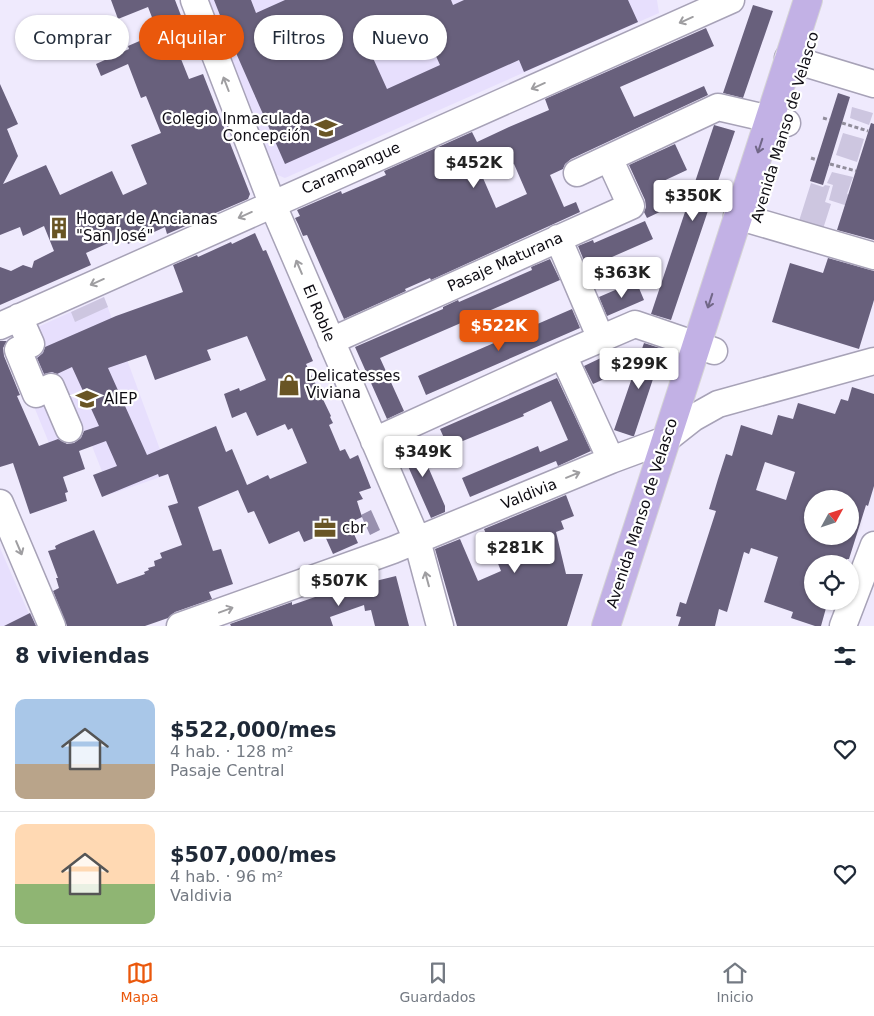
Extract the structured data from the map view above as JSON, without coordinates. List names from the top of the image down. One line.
{"streets":{"main road":["Avenida Manso de Velasco"],"street":["Carampangue","Pasaje Maturana","El Roble","Valdivia"]},"crossings":[["Avenida Manso de Velasco","Valdivia"],["Carampangue","El Roble"],["Pasaje Maturana","El Roble"],["El Roble","Valdivia"]],"one_way":["Carampangue","El Roble"],"places":{"school or university":["Colegio Inmaculada Concepción","AIEP"],"building":["Hogar de Ancianas \"San José\""],"shop":["Delicatesses Viviana"],"office":["cbr"]},"north":"top right","page":{"chip":["Comprar","Alquilar","Filtros","Nuevo"],"price":["$452K","$350K","$363K","$522K","$299K","$349K","$281K","$507K"],"heading":"8 viviendas","list":[{"name":"$522,000/mes","note":"4 hab. · 128 m² · Pasaje Central"},{"name":"$507,000/mes","note":"4 hab. · 96 m² · Valdivia"}],"tabs":["Mapa","Guardados","Inicio"]}}
